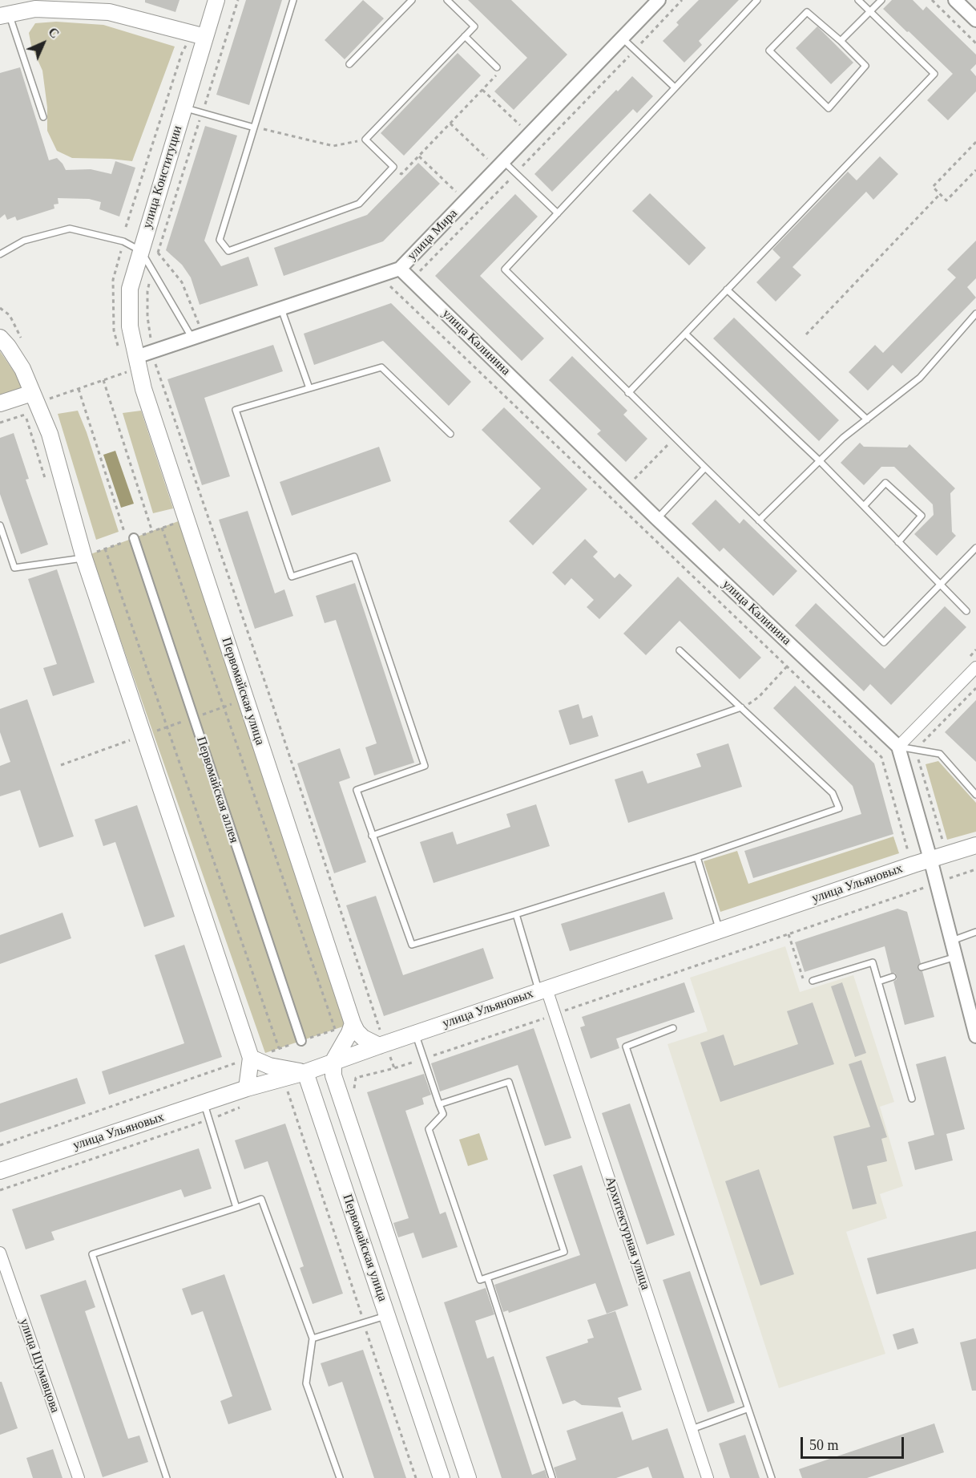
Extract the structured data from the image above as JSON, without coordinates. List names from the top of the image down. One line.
{"streets":{"main road":["улица Конституции","Первомайская улица","улица Ульяновых"],"street":["улица Мира","улица Калинина","Первомайская аллея","Архитектурная улица","улица Шумавцова"]},"crossings":[["улица Конституции","улица Мира"],["улица Конституции","Первомайская улица"],["улица Мира","улица Калинина"],["улица Мира","Первомайская улица"],["Первомайская улица","улица Ульяновых"],["улица Ульяновых","Архитектурная улица"]],"scale_bar":"50 m","north":"top right"}
